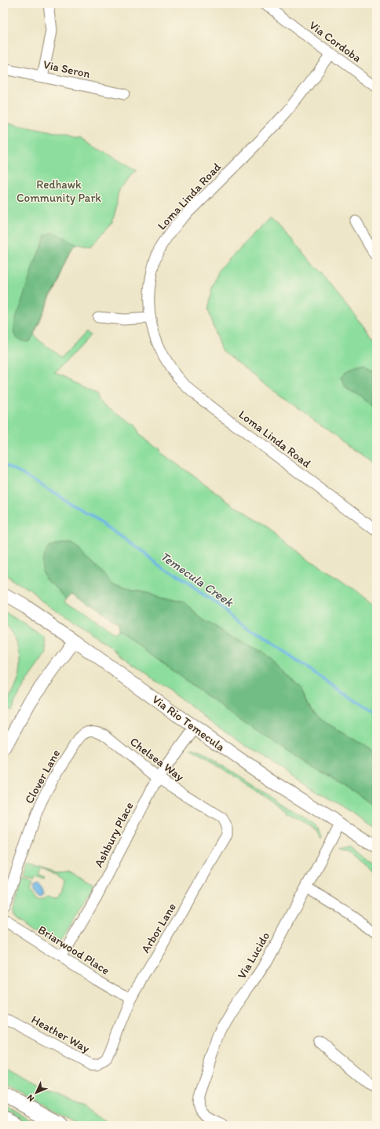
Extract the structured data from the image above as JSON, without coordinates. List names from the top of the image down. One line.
{"streets":{"street":["Via Cordoba","Via Seron","Loma Linda Road","Via Rio Temecula","Chelsea Way","Clover Lane","Ashbury Place","Arbor Lane","Briarwood Place","Via Lucido","Heather Way"]},"crossings":[["Via Cordoba","Loma Linda Road"],["Via Rio Temecula","Ashbury Place"],["Via Rio Temecula","Via Lucido"],["Chelsea Way","Clover Lane"],["Chelsea Way","Ashbury Place"],["Chelsea Way","Arbor Lane"],["Ashbury Place","Briarwood Place"],["Arbor Lane","Briarwood Place"],["Arbor Lane","Heather Way"]],"water":["Temecula Creek"],"parks":["Redhawk Community Park"],"north":"bottom left"}
